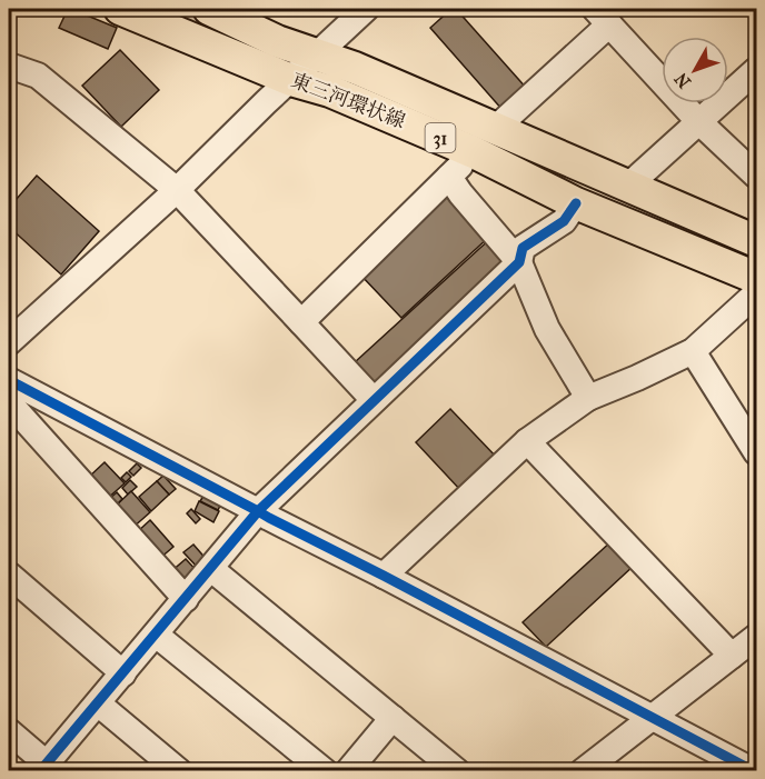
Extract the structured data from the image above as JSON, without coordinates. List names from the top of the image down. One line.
{"streets":{"main road":["東三河環状線","31"]},"north":"bottom left"}
